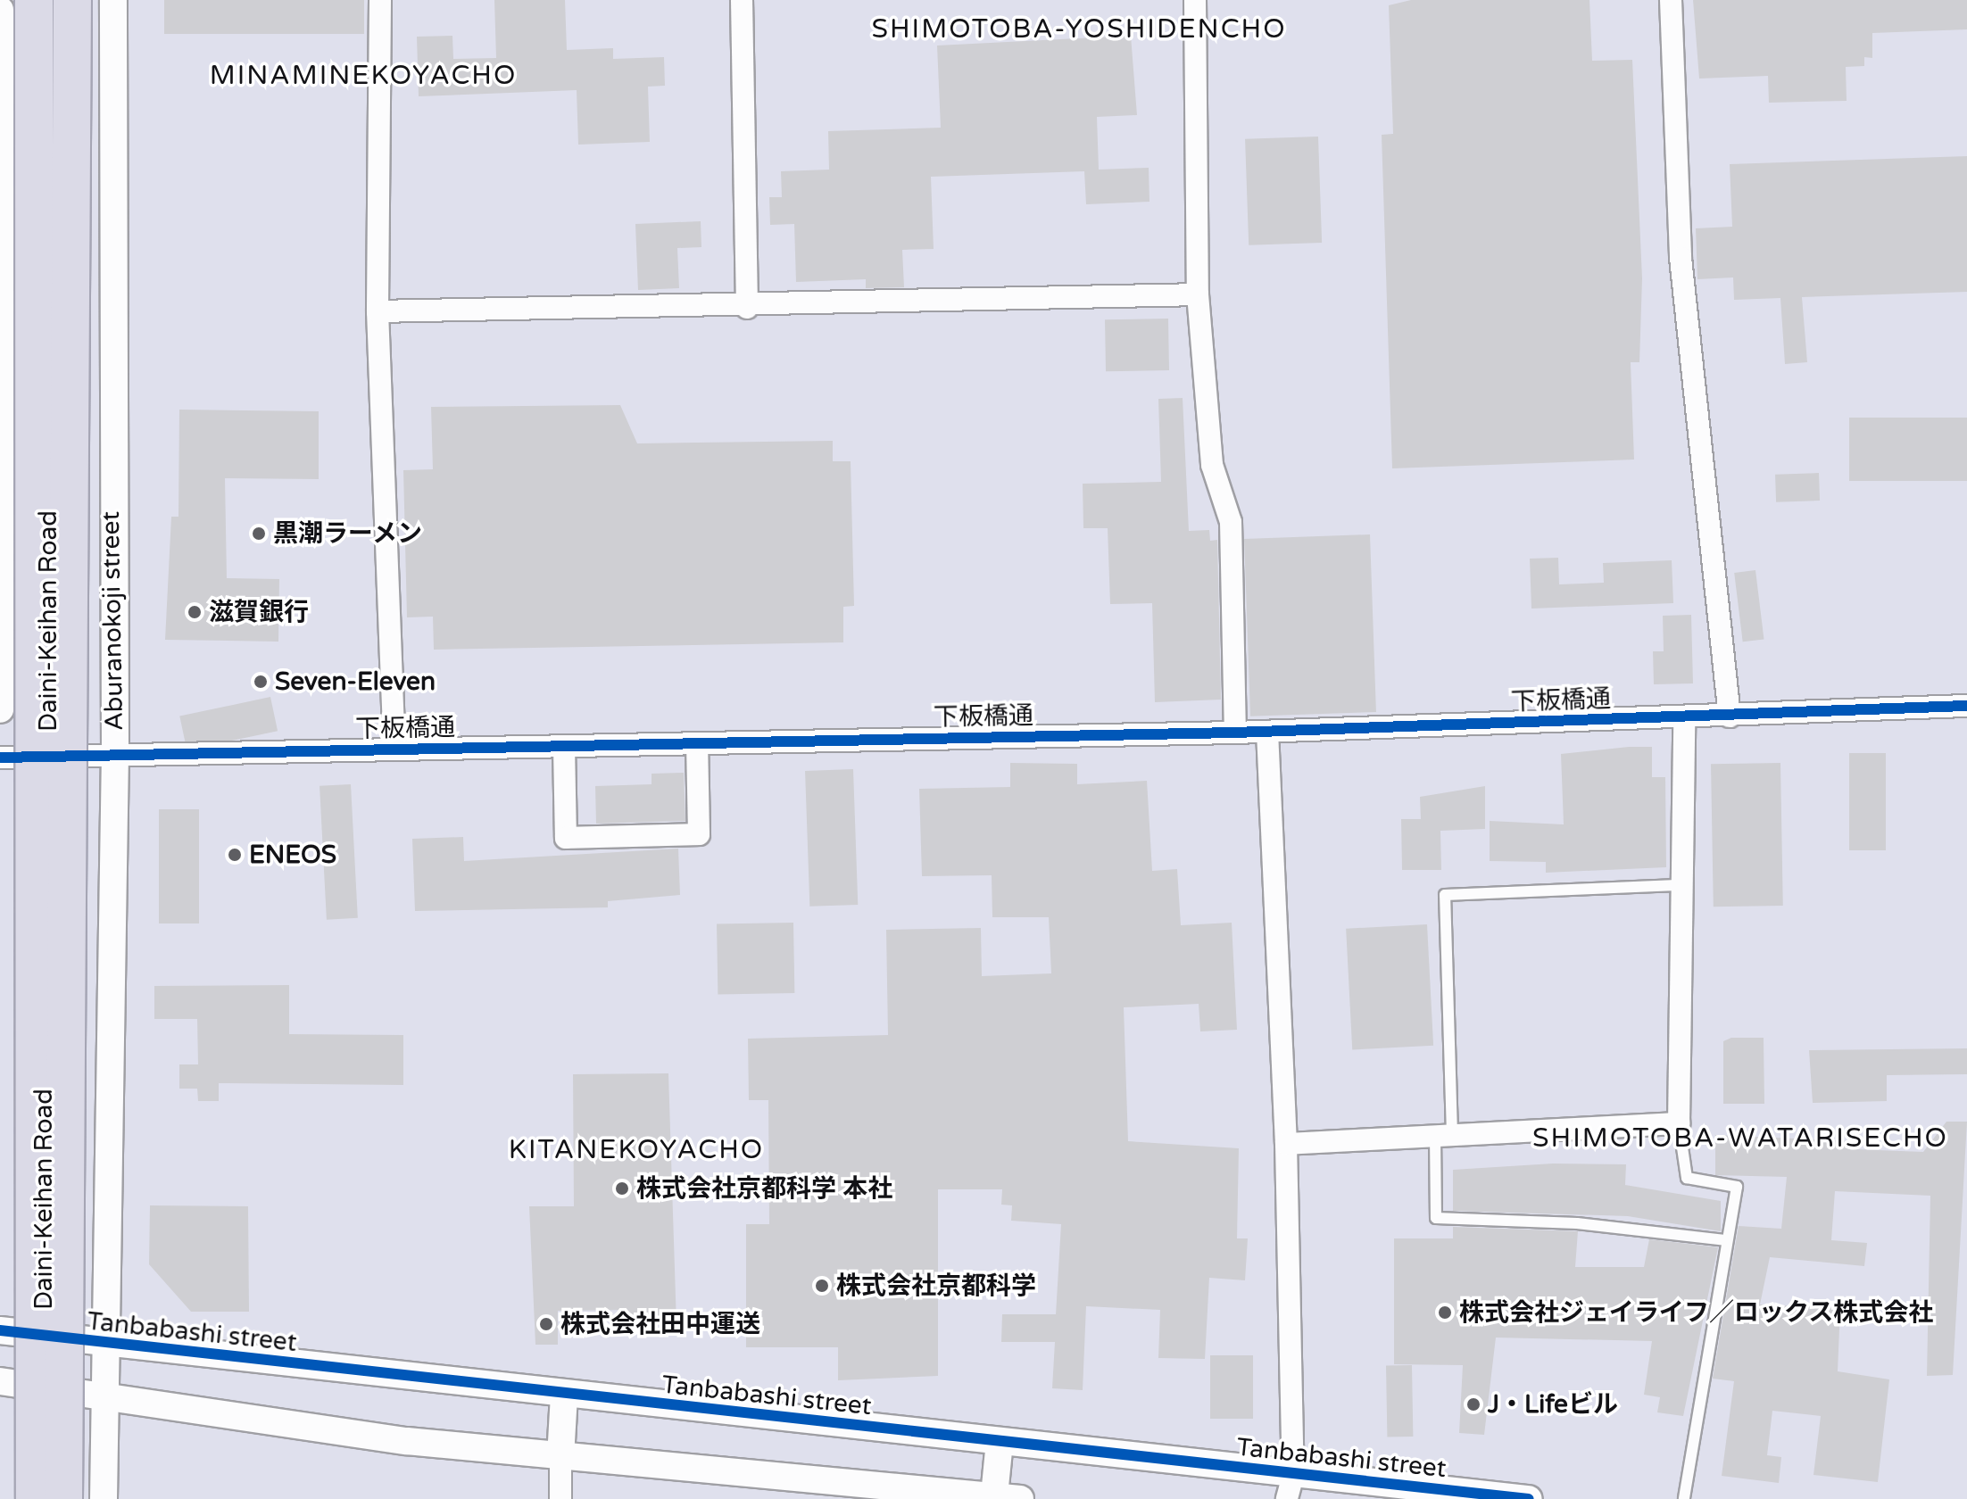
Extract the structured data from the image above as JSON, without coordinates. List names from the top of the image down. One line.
{"streets":{"highway":["Daini-Keihan Road"],"street":["Aburanokoji street","下板橋通","Tanbabashi street"]},"crossings":[["Aburanokoji street","下板橋通"],["Aburanokoji street","Tanbabashi street"]],"districts":["SHIMOTOBA-YOSHIDENCHO","MINAMINEKOYACHO","SHIMOTOBA-WATARISECHO","KITANEKOYACHO"],"places":["黒潮ラーメン","滋賀銀行","Seven-Eleven","ENEOS","株式会社京都科学 本社","株式会社京都科学","株式会社ジェイライフ／ロックス株式会社","株式会社田中運送","J・Lifeビル"]}
